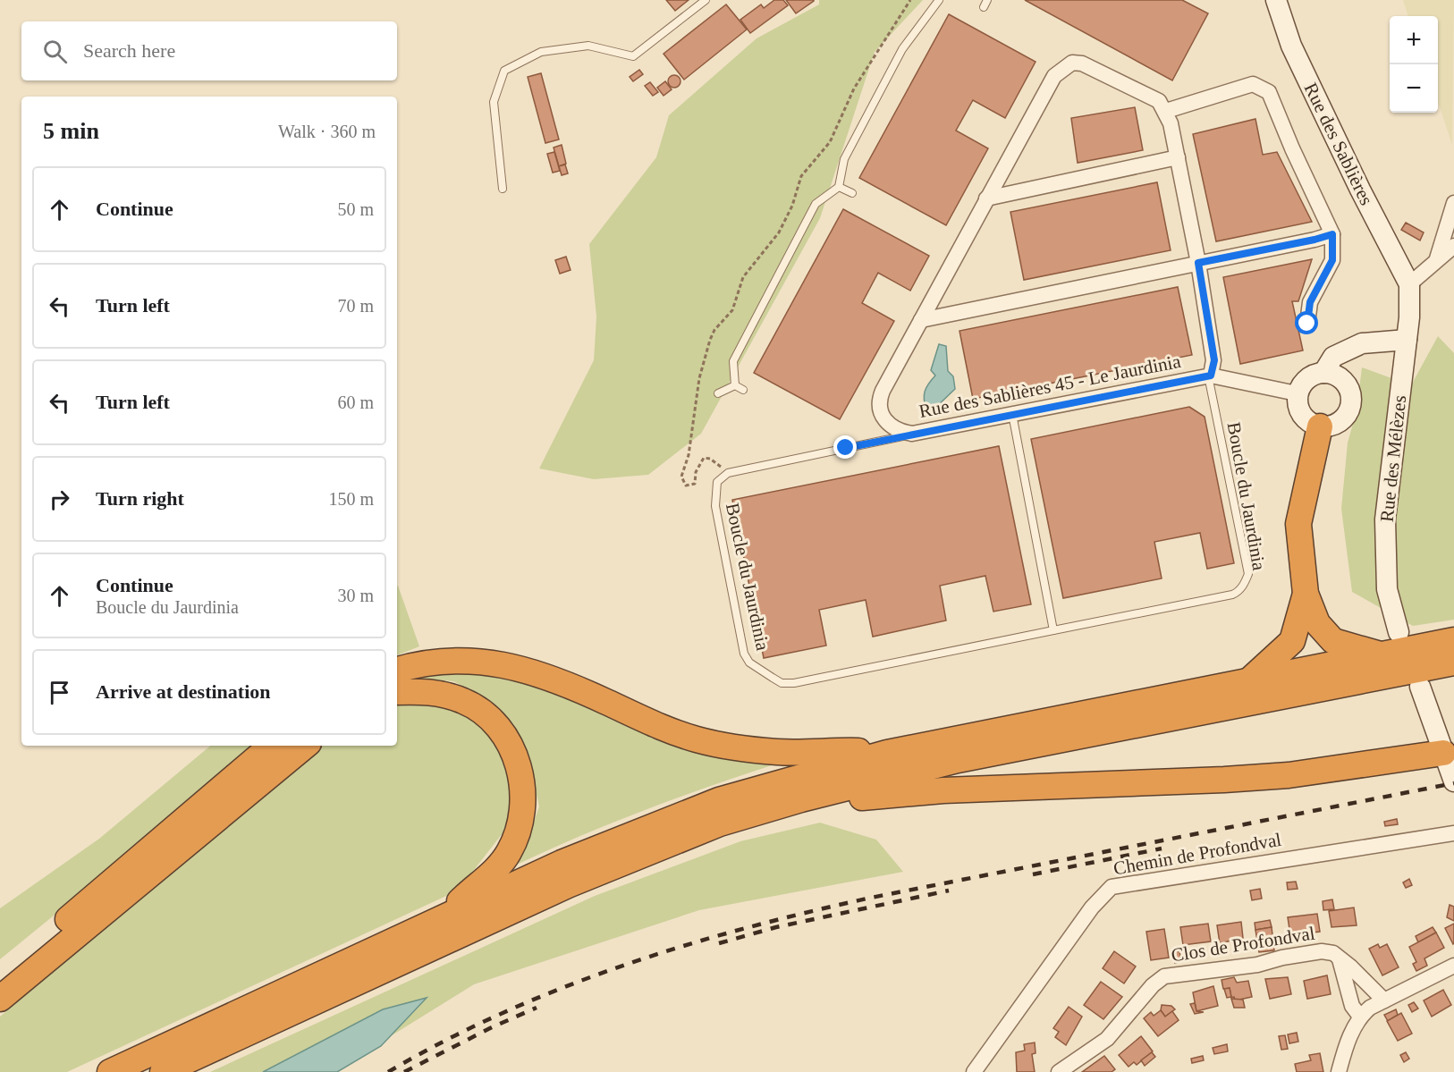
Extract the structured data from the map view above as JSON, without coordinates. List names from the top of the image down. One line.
{"streets":{"street":["Rue des Sablières","Rue des Sablières 45 - Le Jaurdinia","Rue des Mélèzes","Chemin de Profondval","Clos de Profondval"],"lane":["Boucle du Jaurdinia"]},"crossings":[["Rue des Sablières","Rue des Mélèzes"],["Rue des Sablières 45 - Le Jaurdinia","Boucle du Jaurdinia"]],"page":{"map_buttons":["+","−"],"search":"Search here","heading":["5 min","Walk · 360 m"],"list":[["Continue","50 m"],["Turn left","70 m"],["Turn left","60 m"],["Turn right","150 m"],["Continue","Boucle du Jaurdinia","30 m"],"Arrive at destination"]}}
